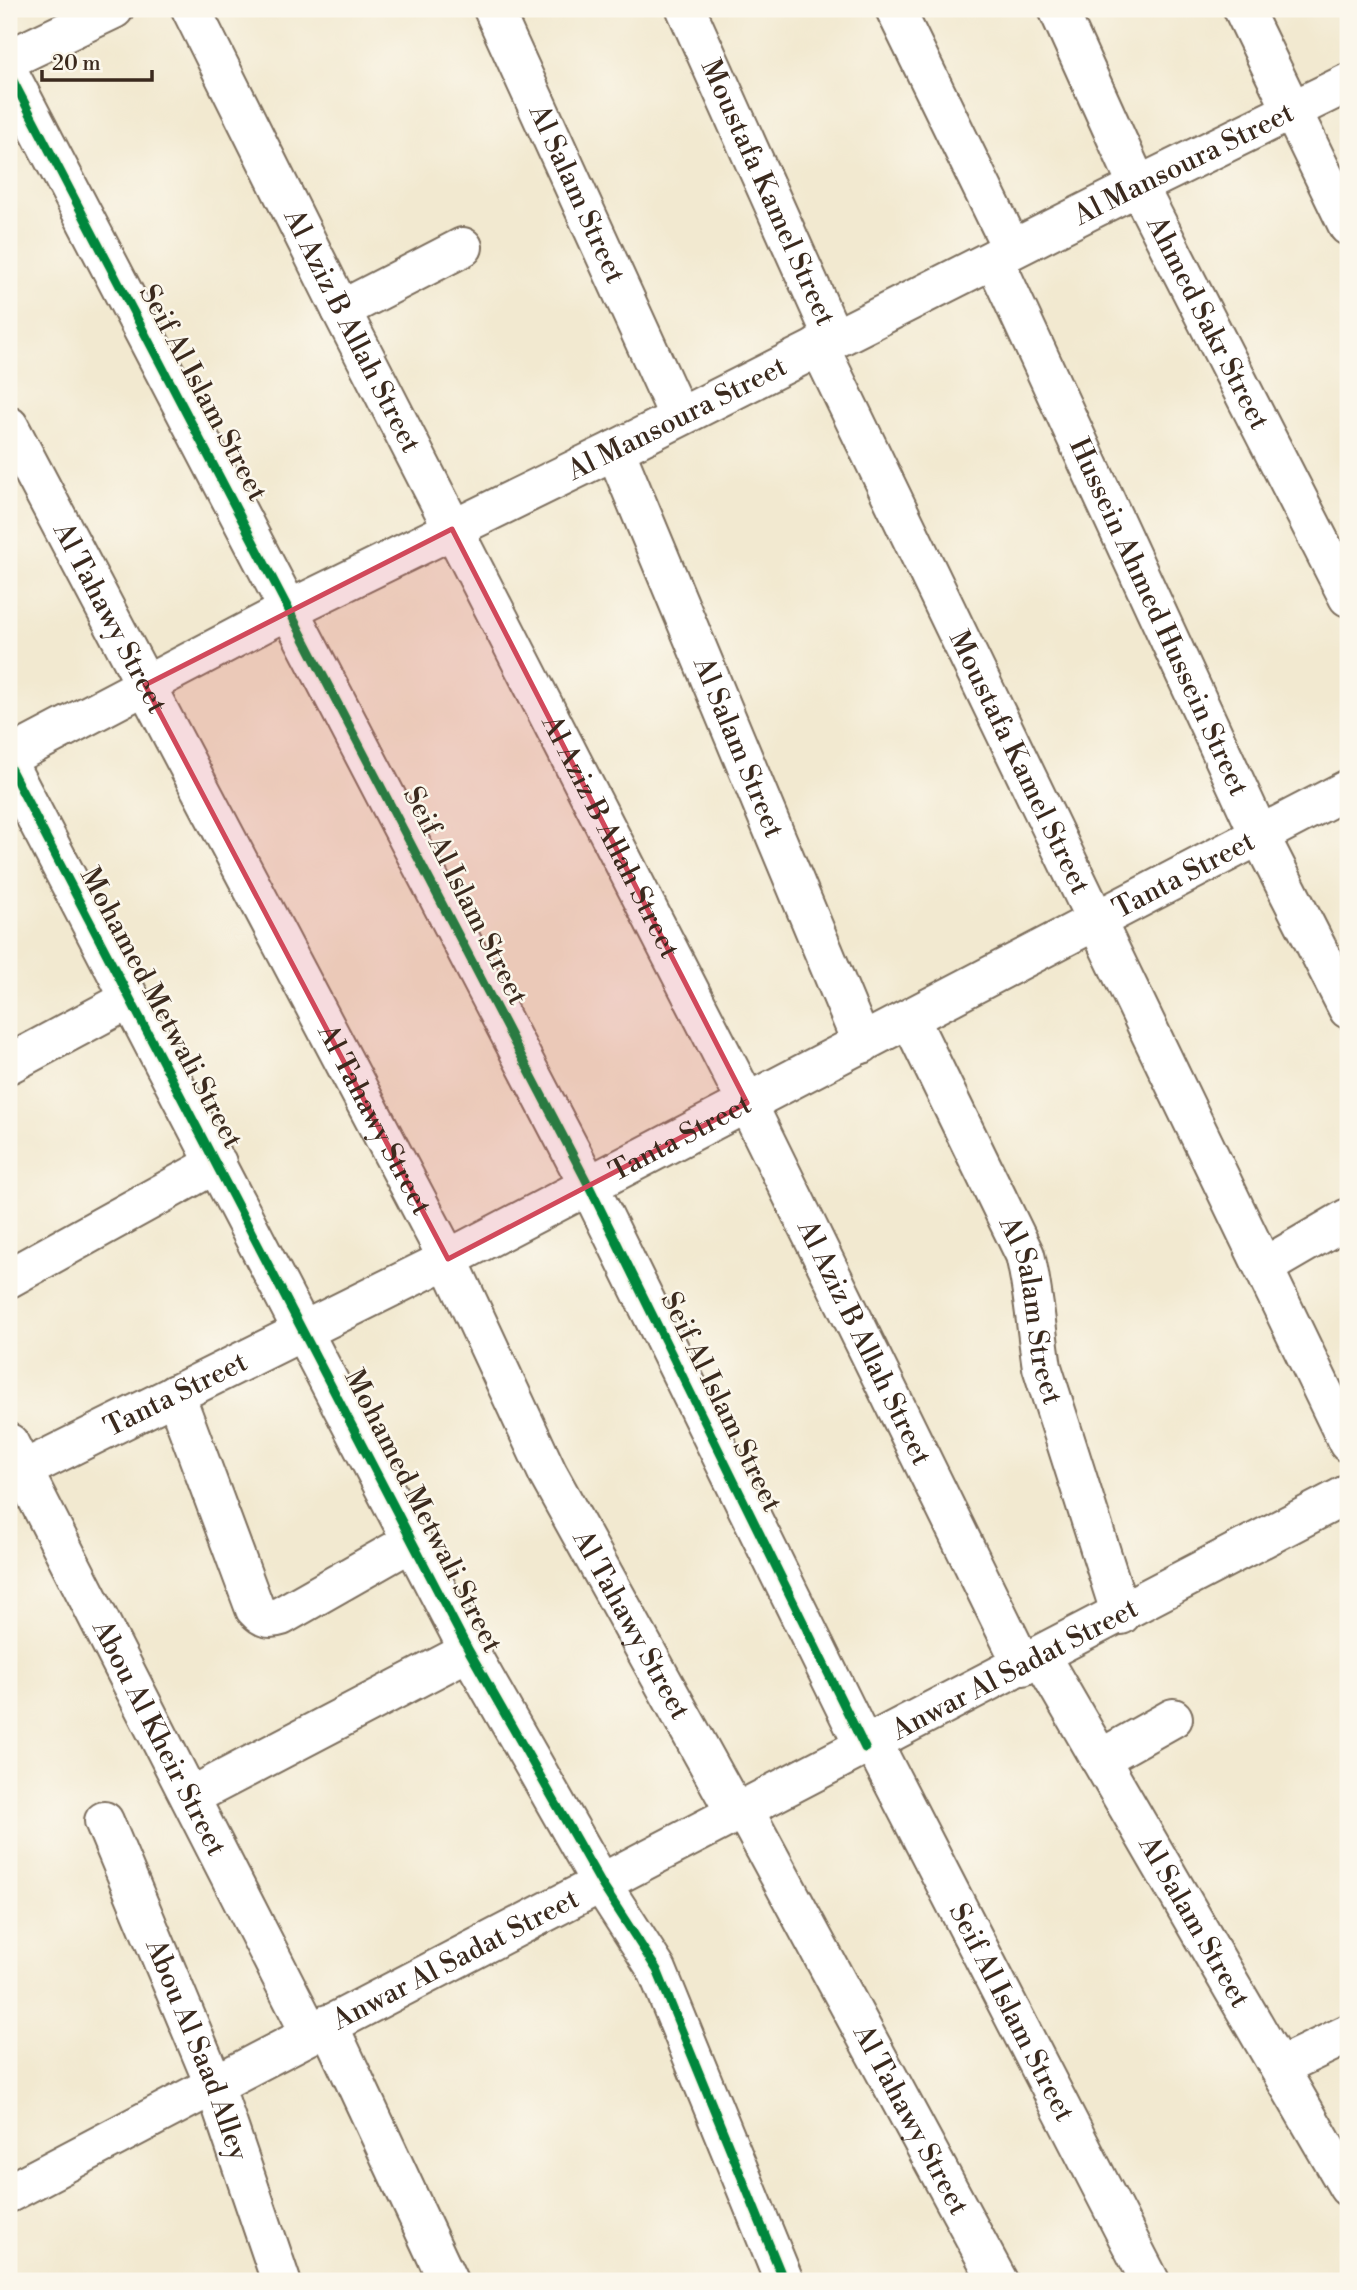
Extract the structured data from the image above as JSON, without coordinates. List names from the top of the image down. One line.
{"streets":{"street":["Al Mansoura Street","Moustafa Kamel Street","Al Salam Street","Ahmed Sakr Street","Al Aziz B Allah Street","Seif Al Islam Street","Hussein Ahmed Hussein Street","Al Tahawy Street","Tanta Street","Mohamed Metwali Street","Anwar Al Sadat Street","Abou Al Kheir Street","Abou Al Saad Alley"]},"crossings":[["Al Mansoura Street","Moustafa Kamel Street"],["Al Mansoura Street","Al Salam Street"],["Al Mansoura Street","Ahmed Sakr Street"],["Al Mansoura Street","Al Aziz B Allah Street"],["Al Mansoura Street","Seif Al Islam Street"],["Al Mansoura Street","Hussein Ahmed Hussein Street"],["Al Mansoura Street","Al Tahawy Street"],["Moustafa Kamel Street","Tanta Street"],["Al Salam Street","Al Aziz B Allah Street"],["Al Salam Street","Tanta Street"],["Al Salam Street","Anwar Al Sadat Street"],["Al Aziz B Allah Street","Tanta Street"],["Al Aziz B Allah Street","Anwar Al Sadat Street"],["Seif Al Islam Street","Tanta Street"],["Seif Al Islam Street","Anwar Al Sadat Street"],["Hussein Ahmed Hussein Street","Tanta Street"],["Al Tahawy Street","Tanta Street"],["Al Tahawy Street","Anwar Al Sadat Street"],["Tanta Street","Mohamed Metwali Street"],["Tanta Street","Abou Al Kheir Street"],["Mohamed Metwali Street","Anwar Al Sadat Street"],["Anwar Al Sadat Street","Abou Al Kheir Street"],["Anwar Al Sadat Street","Abou Al Saad Alley"]],"scale_bar":"20 m"}
